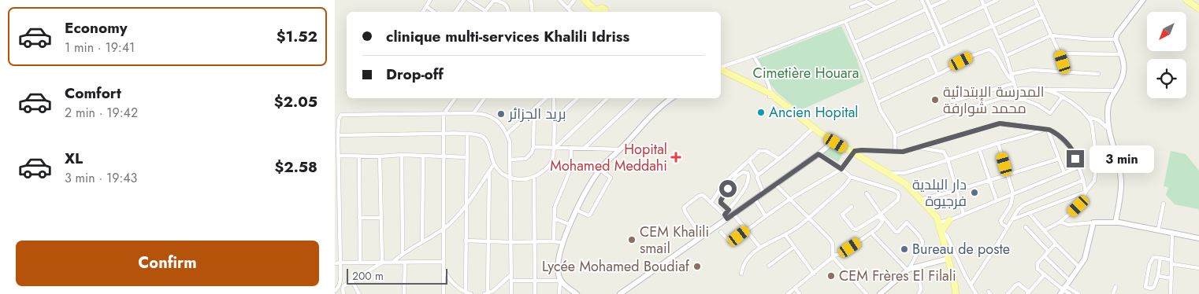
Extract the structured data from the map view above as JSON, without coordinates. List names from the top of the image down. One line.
{"parks":["Cimetière Houara"],"places":{"other":["المدرسة الإبتدائية محمد شوارفة","Ancien Hopital","بريد الجزائر","دار البلدية فرجيوة","CEM Khalili smail","Bureau de poste","Lycée Mohamed Boudiaf","CEM Frères El Filali"],"health":["Hopital Mohamed Meddahi"]},"scale_bar":"200 m","north":"bottom left","page":{"list":[{"name":"Economy","note":"1 min · 19:41","value":"$1.52"},{"name":"Comfort","note":"2 min · 19:42","value":"$2.05"},{"name":"XL","note":"3 min · 19:43","value":"$2.58"}],"banner":["clinique multi-services Khalili Idriss","Drop-off"],"bubble":"3 min","buttons":"Confirm","scale":"200 m"}}
